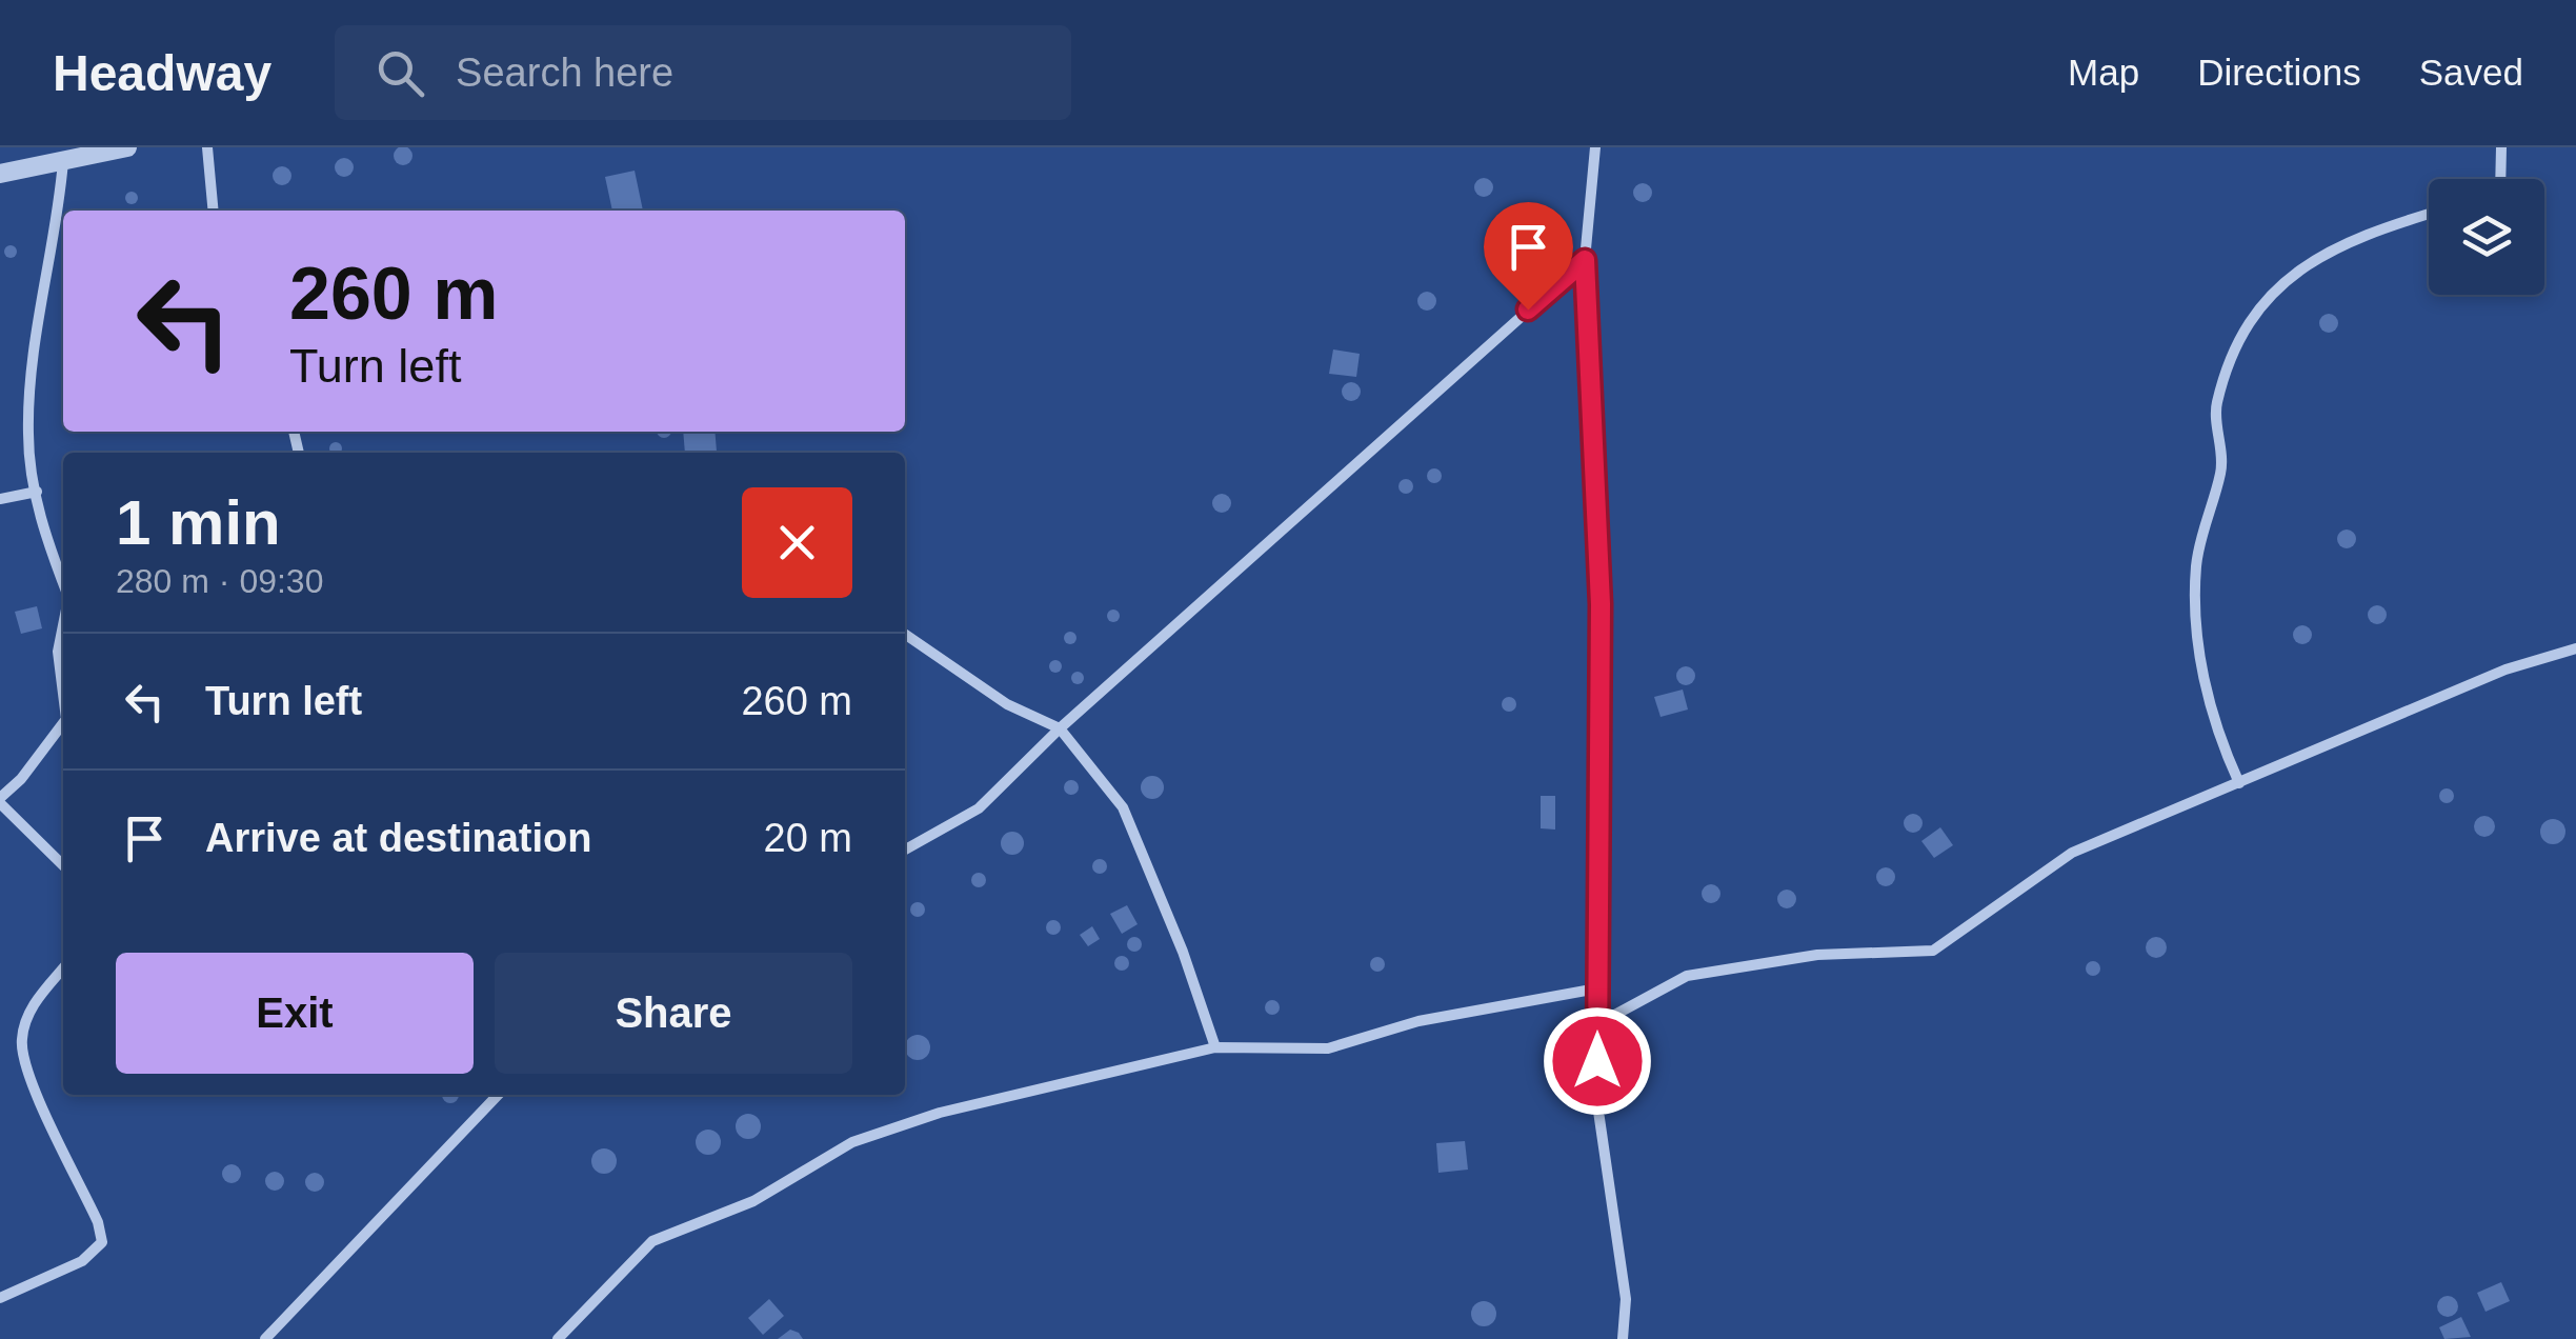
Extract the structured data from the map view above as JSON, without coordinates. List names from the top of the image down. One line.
{"page":{"header":"Headway","search":"Search here","nav":["Map","Directions","Saved"],"turn":["260 m","Turn left"],"heading":["1 min","280 m · 09:30"],"list":[{"name":"Turn left","value":"260 m"},{"name":"Arrive at destination","value":"20 m"}],"buttons":["Exit","Share"]}}
